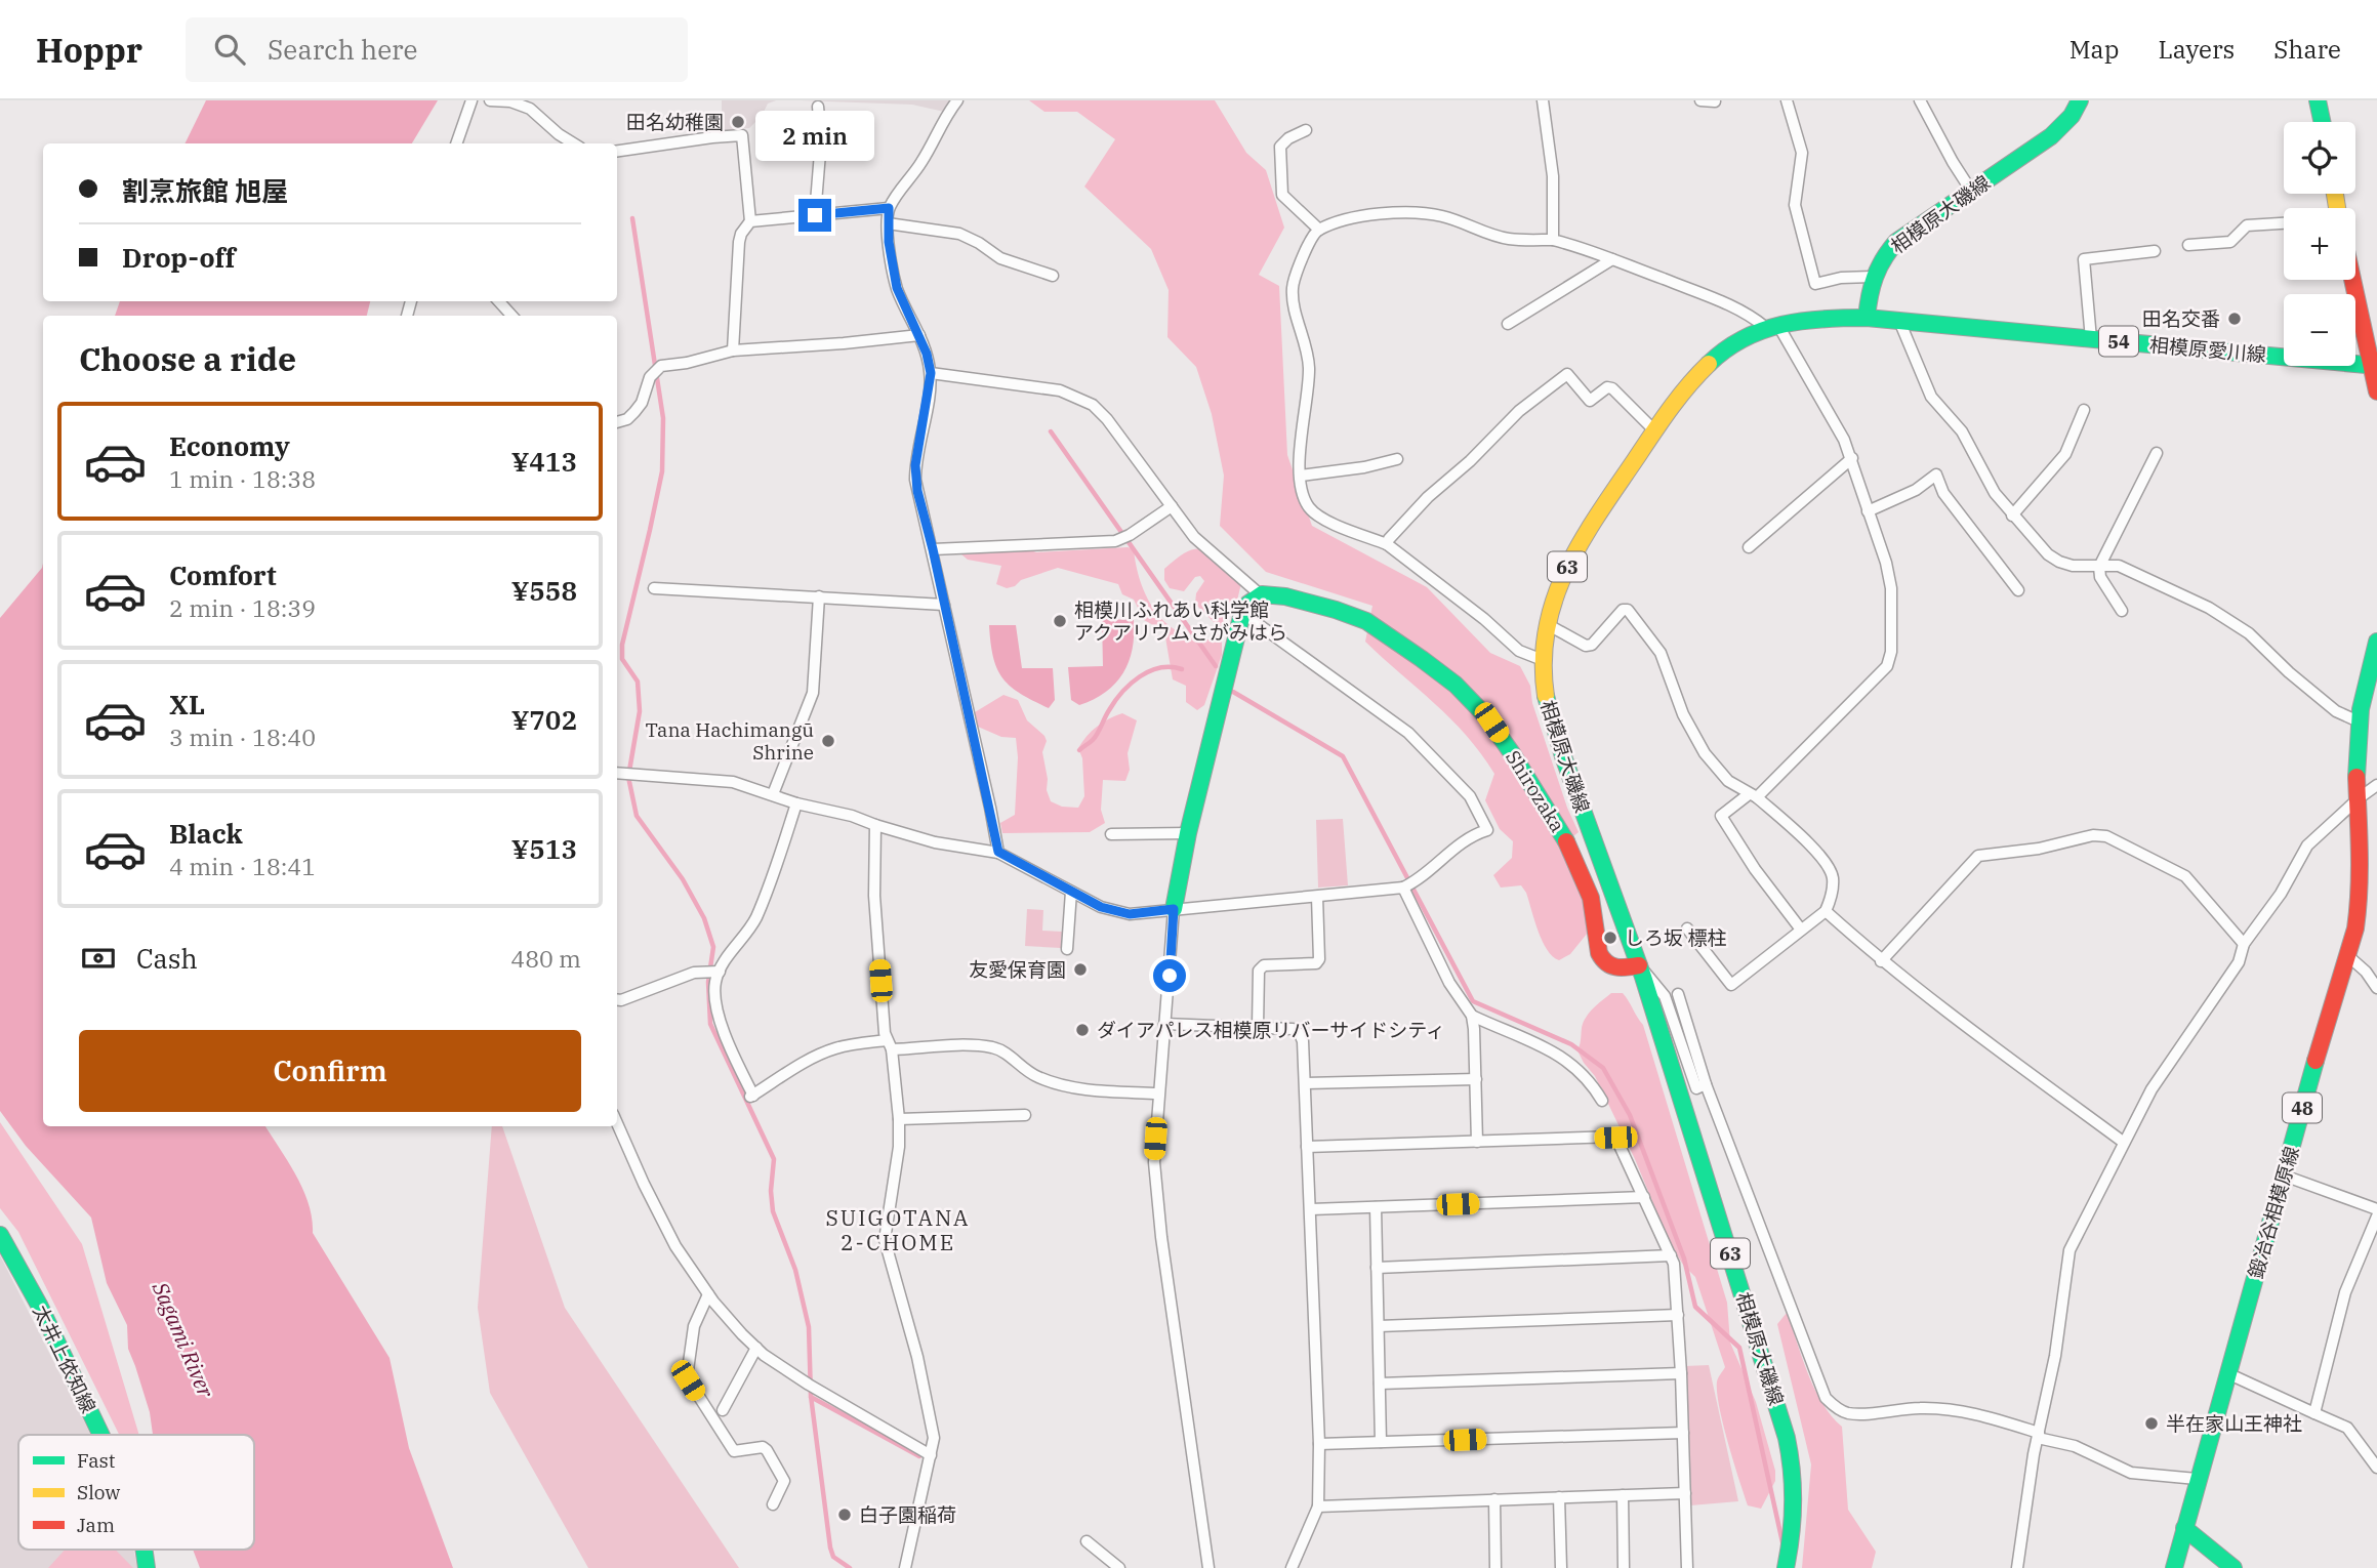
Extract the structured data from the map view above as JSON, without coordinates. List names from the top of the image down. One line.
{"streets":{"main road":["相模原大磯線","54","相模原愛川線","63","Shirozaka","48","鍛冶谷相模原線","太井上依知線"]},"crossings":[["相模原大磯線","相模原愛川線"],["相模原大磯線","Shirozaka"]],"districts":["SUIGOTANA 2-CHOME"],"water":["Sagami River"],"places":["田名幼稚園","田名交番","相模川ふれあい科学館 アクアリウムさがみはら","Tana Hachimangū Shrine","しろ坂 標柱","友愛保育園","ダイアパレス相模原リバーサイドシティ","半在家山王神社","白子園稲荷"],"legend":["Fast","Slow","Jam"],"page":{"header":"Hoppr","search":"Search here","nav":["Map","Layers","Share"],"bubble":"2 min","map_buttons":["+","−"],"banner":["割烹旅館 旭屋","Drop-off"],"heading":"Choose a ride","list":[{"name":"Economy","note":"1 min · 18:38","value":"¥413"},{"name":"Comfort","note":"2 min · 18:39","value":"¥558"},{"name":"XL","note":"3 min · 18:40","value":"¥702"},{"name":"Black","note":"4 min · 18:41","value":"¥513"}],"pay":["Cash","480 m"],"buttons":"Confirm"}}
